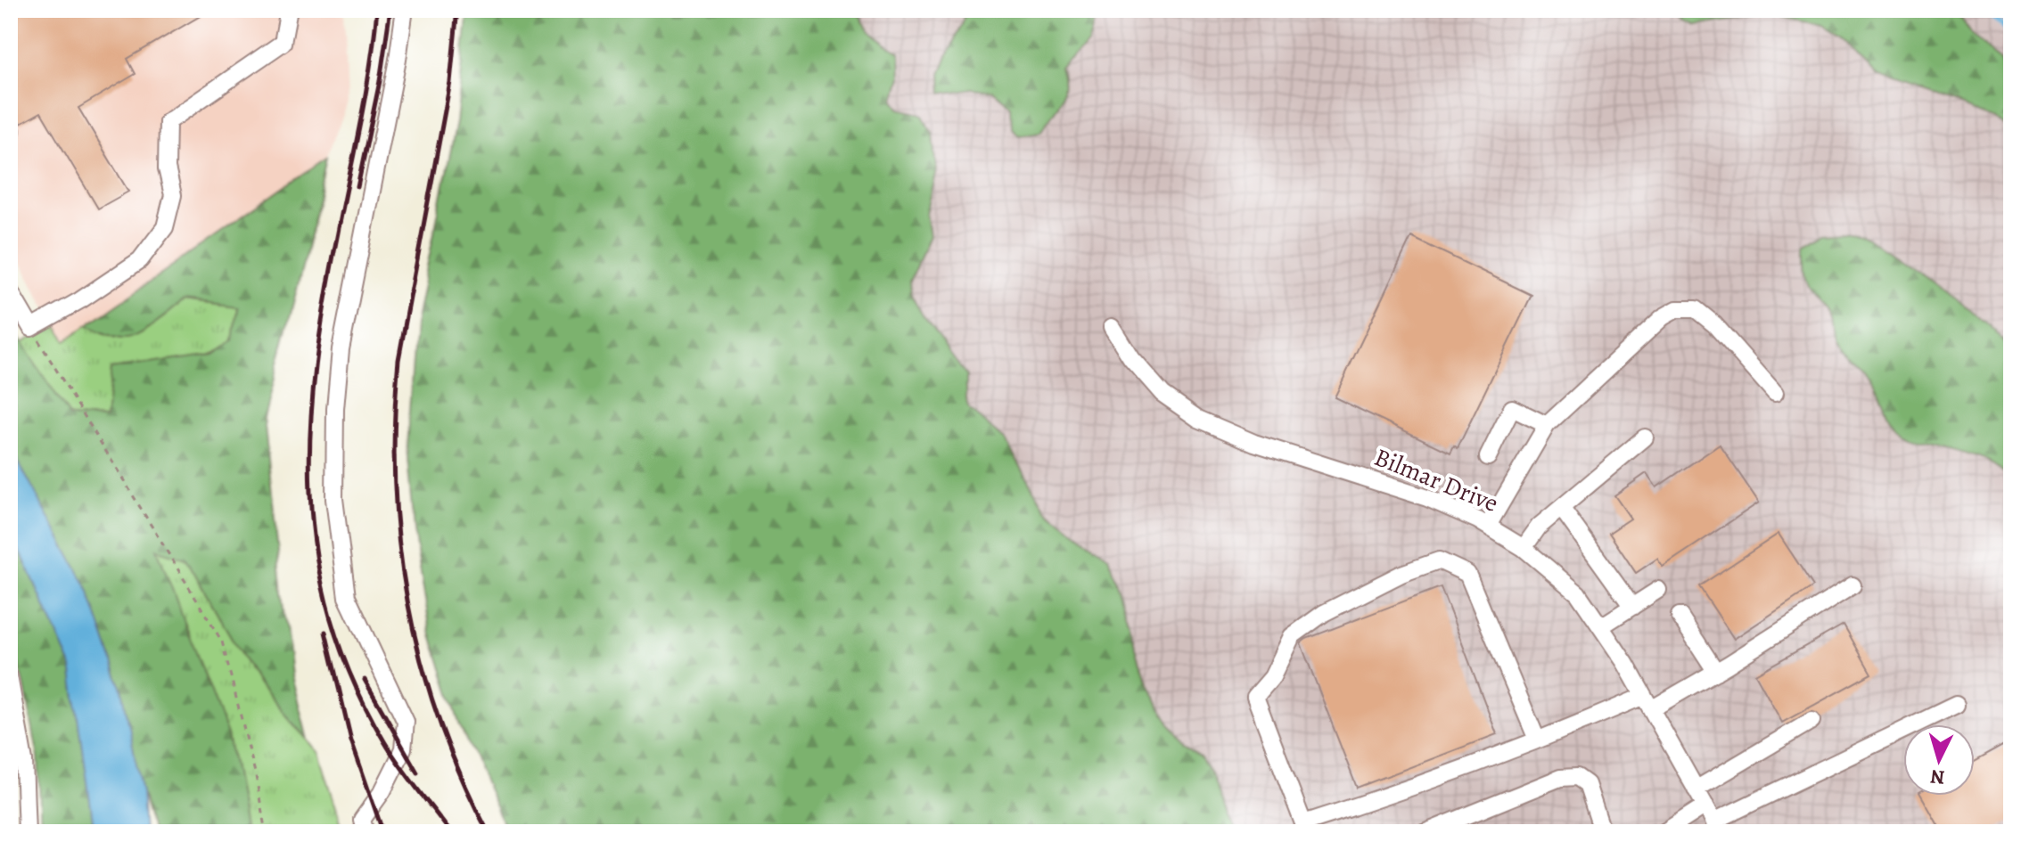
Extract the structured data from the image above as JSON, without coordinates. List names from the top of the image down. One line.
{"streets":{"street":["Bilmar Drive"]},"north":"bottom"}
